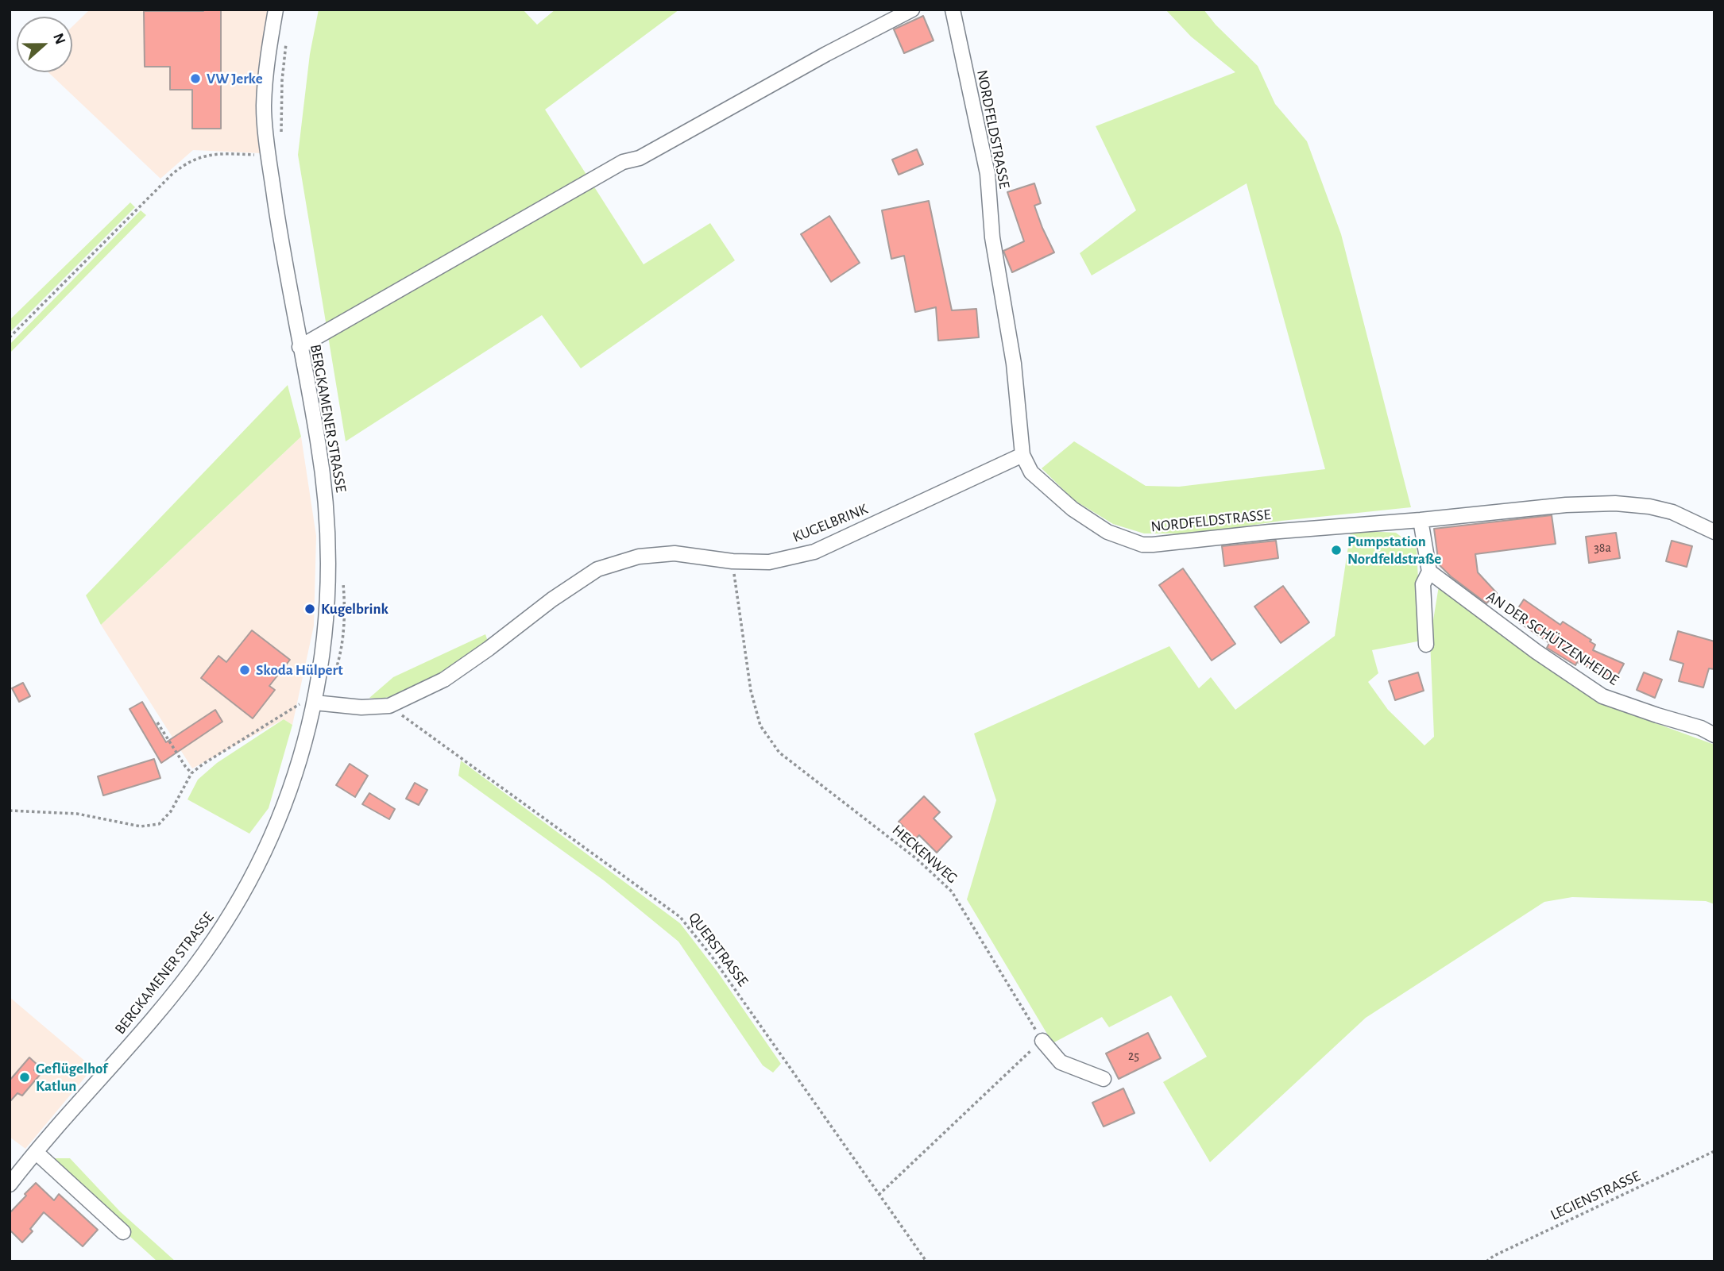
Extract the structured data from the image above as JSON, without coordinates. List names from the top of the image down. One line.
{"streets":{"street":["NORDFELDSTRASSE","BERGKAMENER STRASSE","KUGELBRINK","AN DER SCHÜTZENHEIDE"],"path":["HECKENWEG","QUERSTRASSE","LEGIENSTRASSE"]},"crossings":[["NORDFELDSTRASSE","KUGELBRINK"],["BERGKAMENER STRASSE","KUGELBRINK"],["KUGELBRINK","HECKENWEG"],["KUGELBRINK","QUERSTRASSE"]],"places":["VW Jerke","Pumpstation Nordfeldstraße","Kugelbrink","Skoda Hülpert","Geflügelhof Katlun"],"house_numbers":["38a","25"],"north":"right"}
